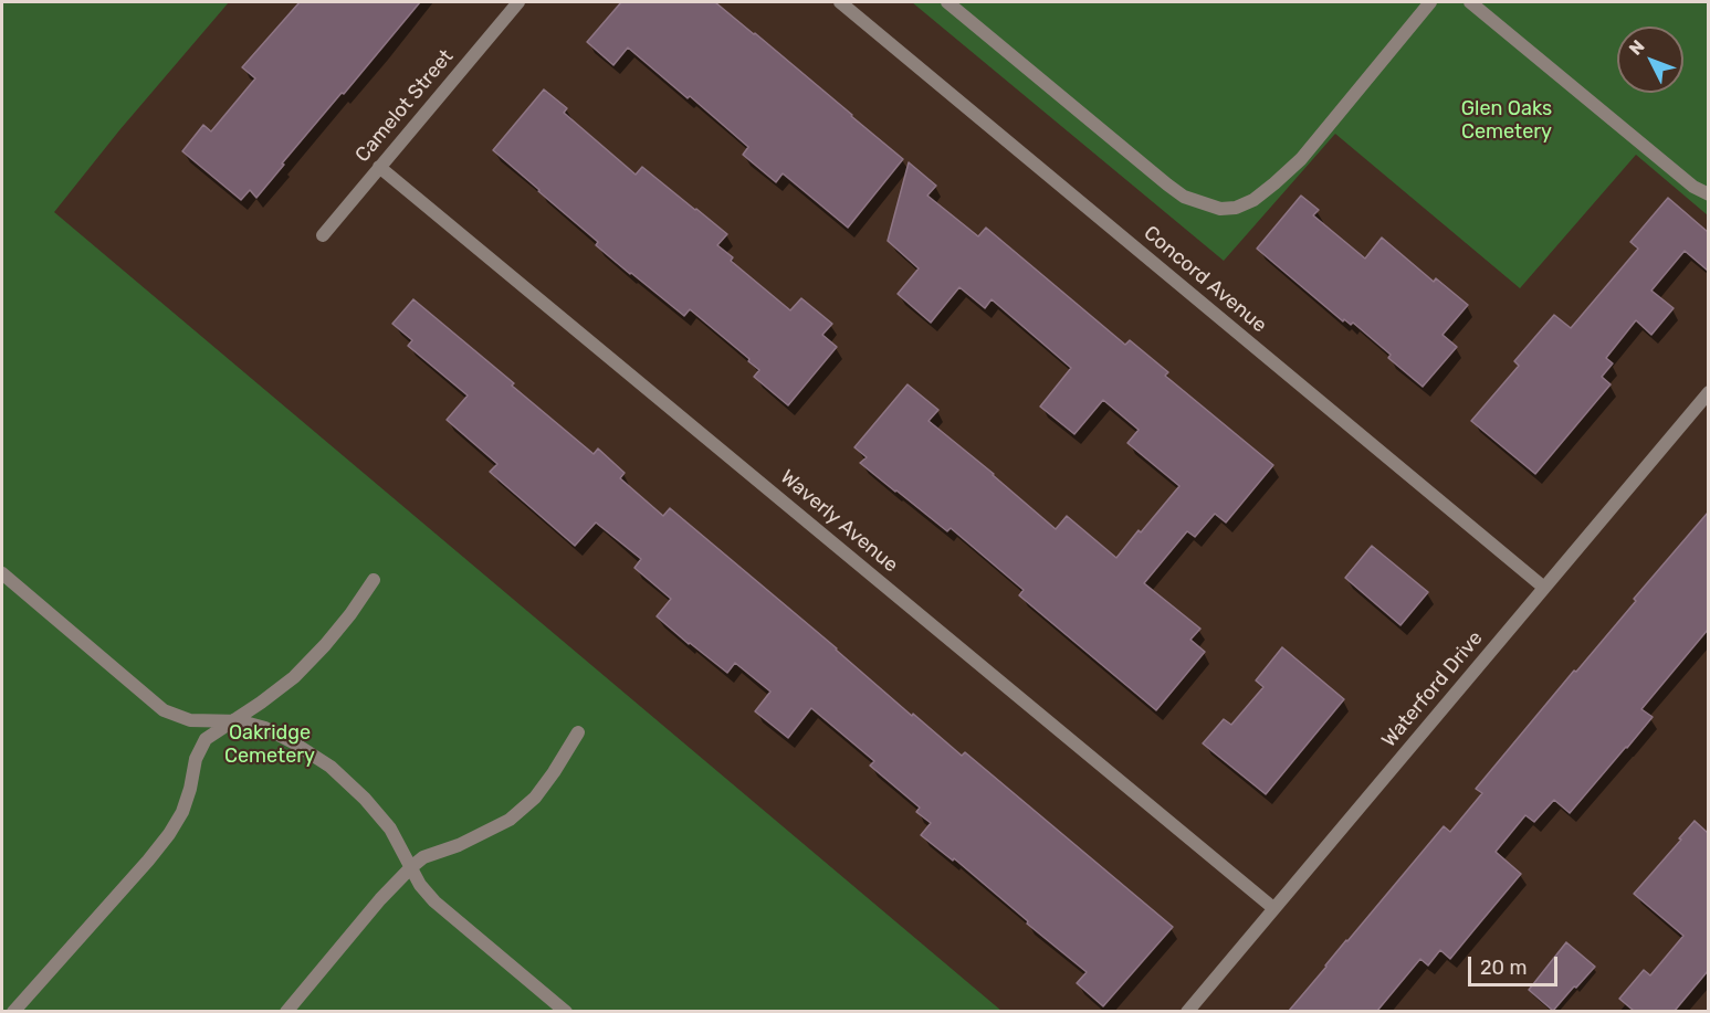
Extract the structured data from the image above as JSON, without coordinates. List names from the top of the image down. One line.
{"streets":{"street":["Camelot Street","Concord Avenue","Waverly Avenue","Waterford Drive"]},"crossings":[["Camelot Street","Waverly Avenue"],["Concord Avenue","Waterford Drive"],["Waverly Avenue","Waterford Drive"]],"parks":["Glen Oaks Cemetery","Oakridge Cemetery"],"scale_bar":"20 m","north":"top left"}
